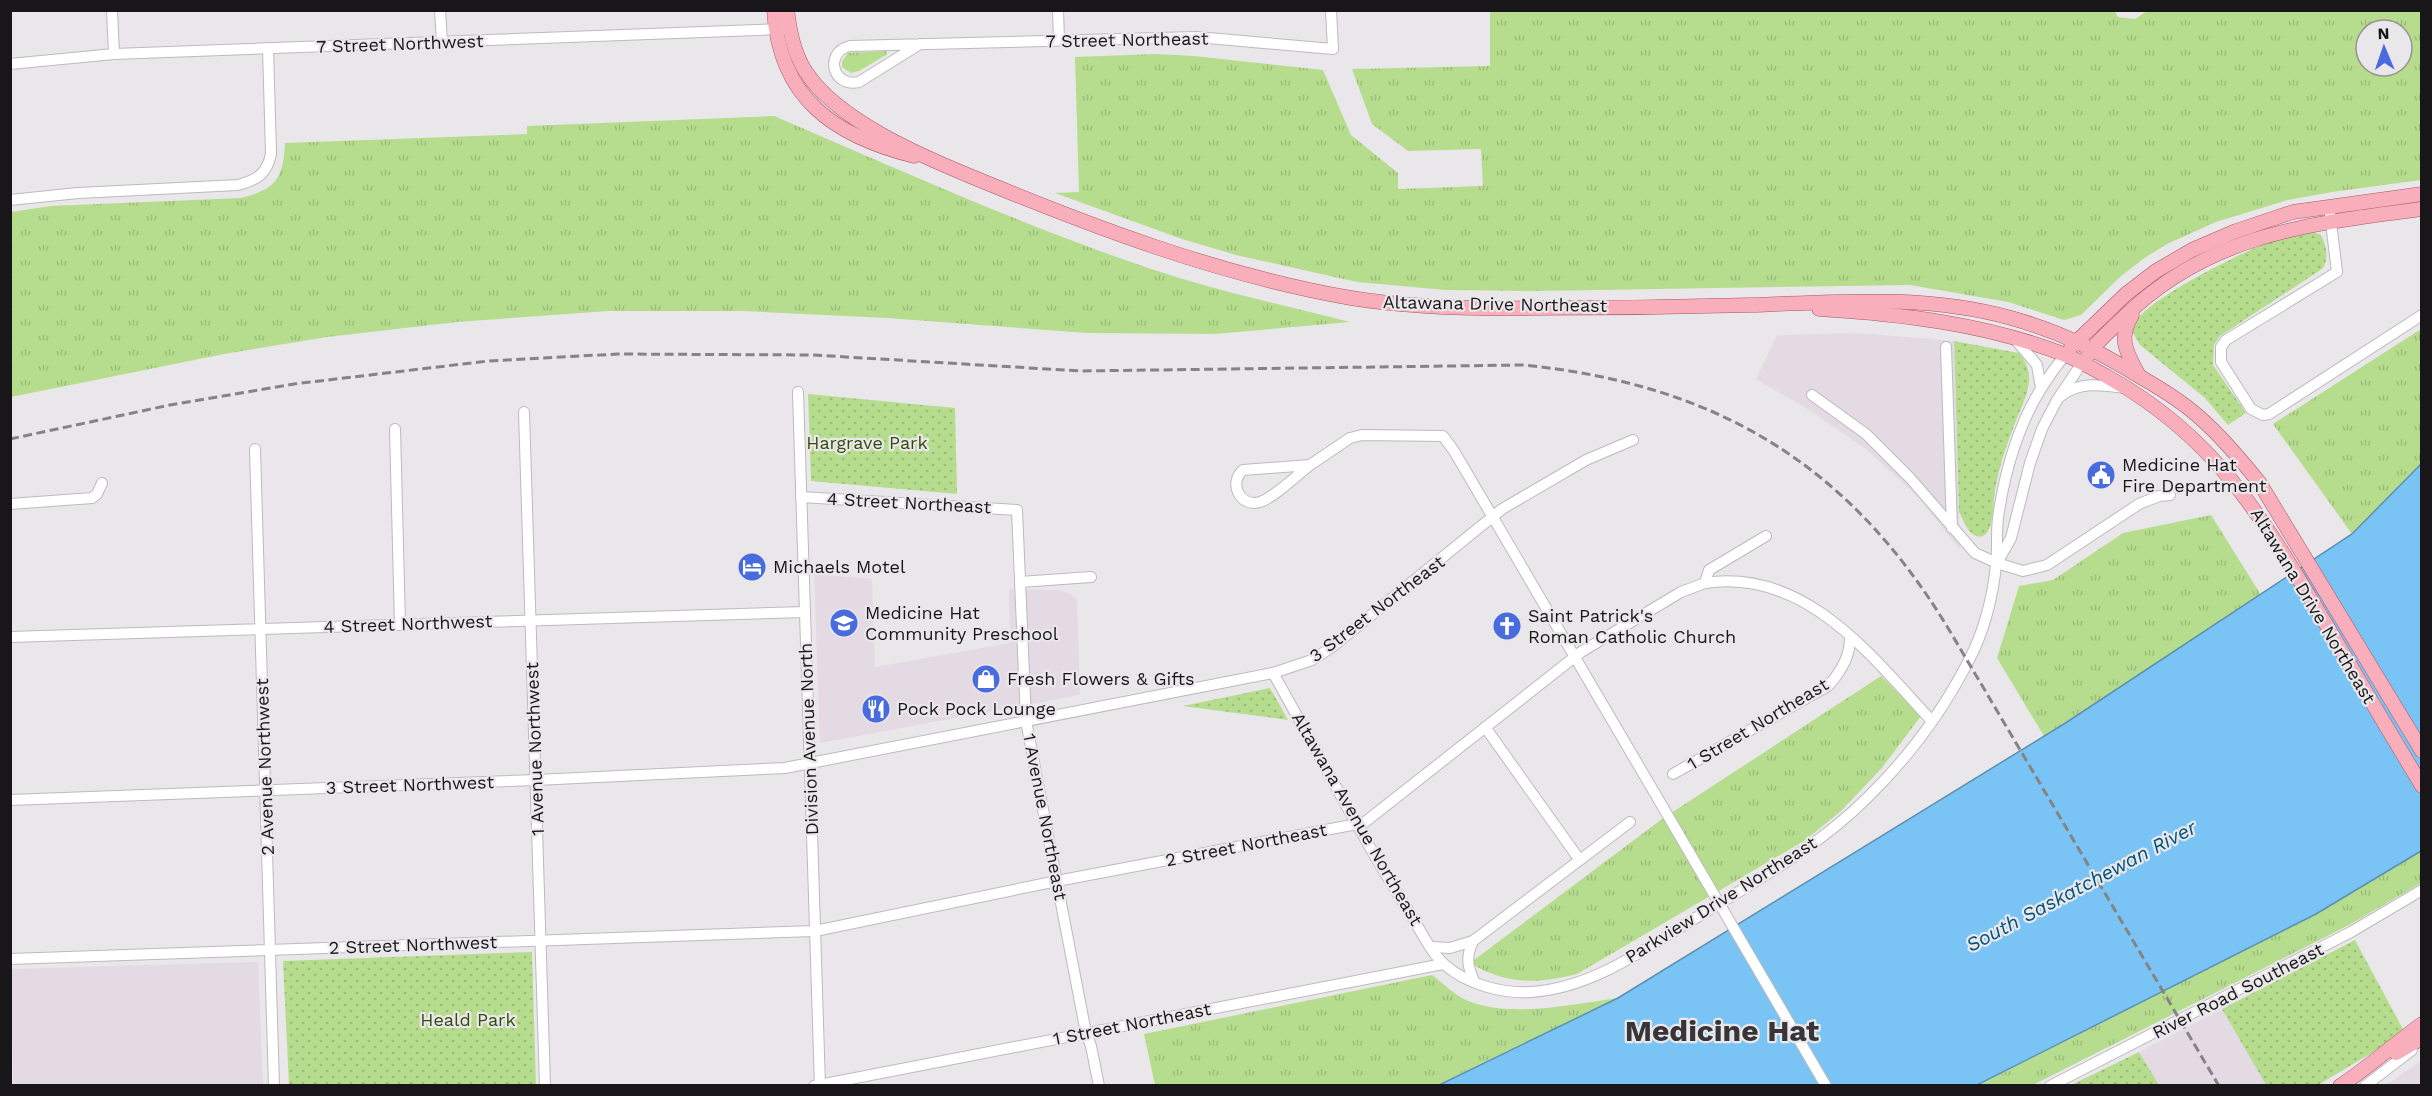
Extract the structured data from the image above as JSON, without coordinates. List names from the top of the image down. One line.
{"streets":{"main road":["Altawana Drive Northeast","Parkview Drive Northeast"],"street":["7 Street Northeast","7 Street Northwest","4 Street Northeast","3 Street Northeast","4 Street Northwest","1 Street Northeast","Division Avenue North","1 Avenue Northwest","2 Avenue Northwest","3 Street Northwest","1 Avenue Northeast","Altawana Avenue Northeast","2 Street Northeast","2 Street Northwest","River Road Southeast"]},"crossings":[["7 Street Northwest","Altawana Drive Northeast"],["Altawana Drive Northeast","Parkview Drive Northeast"],["4 Street Northeast","Division Avenue North"],["4 Street Northeast","1 Avenue Northeast"],["3 Street Northeast","Division Avenue North"],["3 Street Northeast","3 Street Northwest"],["3 Street Northeast","1 Avenue Northeast"],["3 Street Northeast","Altawana Avenue Northeast"],["4 Street Northwest","Division Avenue North"],["4 Street Northwest","1 Avenue Northwest"],["4 Street Northwest","2 Avenue Northwest"],["1 Street Northeast","Division Avenue North"],["1 Street Northeast","1 Avenue Northeast"],["1 Street Northeast","Altawana Avenue Northeast"],["1 Street Northeast","Parkview Drive Northeast"],["Division Avenue North","3 Street Northwest"],["Division Avenue North","2 Street Northeast"],["Division Avenue North","2 Street Northwest"],["1 Avenue Northwest","3 Street Northwest"],["1 Avenue Northwest","2 Street Northwest"],["2 Avenue Northwest","3 Street Northwest"],["2 Avenue Northwest","2 Street Northwest"],["1 Avenue Northeast","2 Street Northeast"],["Altawana Avenue Northeast","2 Street Northeast"],["Altawana Avenue Northeast","Parkview Drive Northeast"],["2 Street Northeast","2 Street Northwest"]],"districts":["Medicine Hat"],"water":["South Saskatchewan River"],"parks":["Hargrave Park","Heald Park"],"places":{"public building":["Medicine Hat Fire Department"],"hotel":["Michaels Motel"],"school or university":["Medicine Hat Community Preschool"],"church":["Saint Patrick's Roman Catholic Church"],"shop":["Fresh Flowers & Gifts"],"restaurant":["Pock Pock Lounge"]},"north":"top"}
